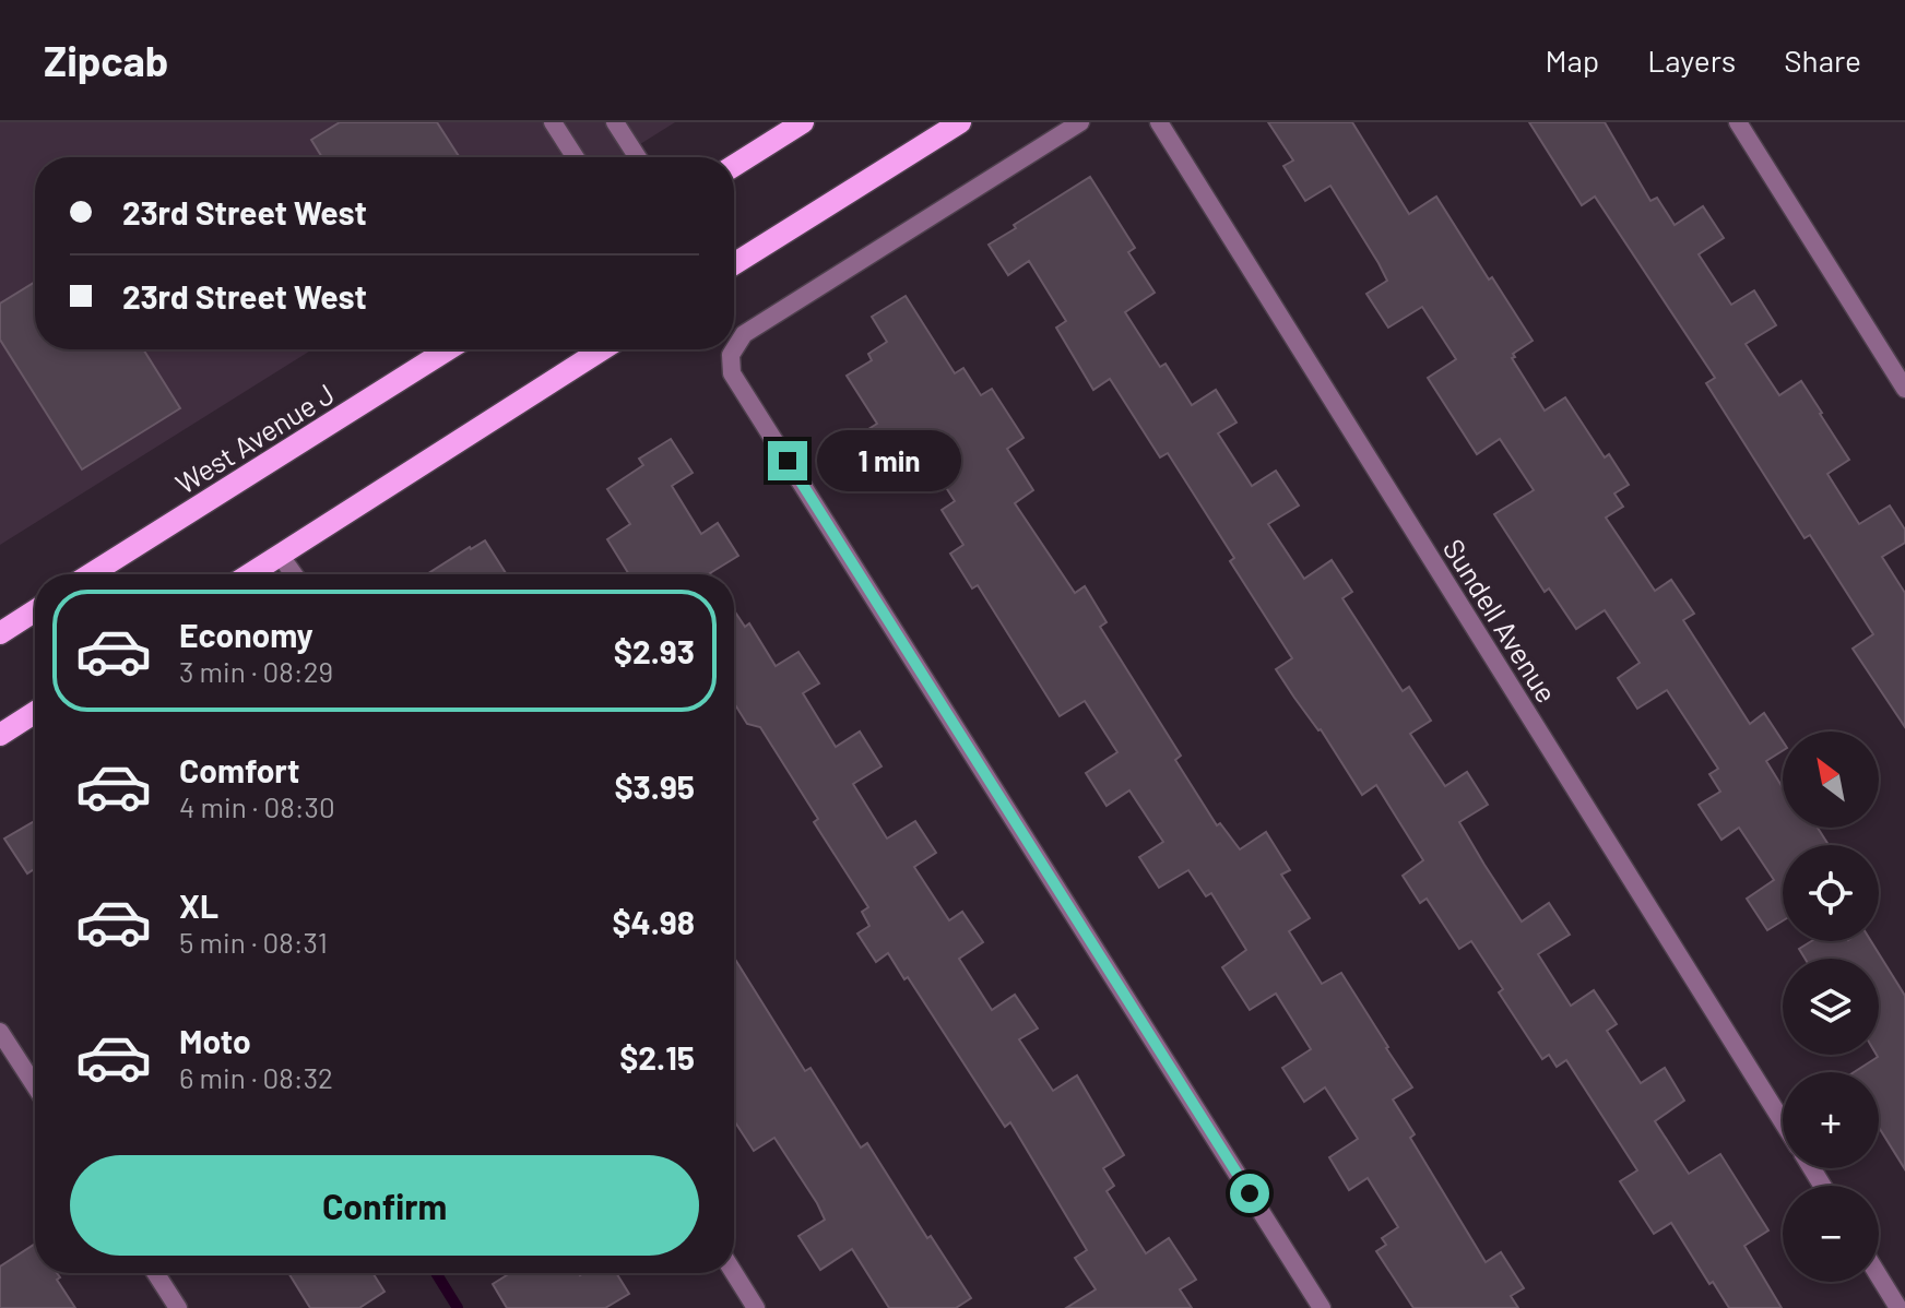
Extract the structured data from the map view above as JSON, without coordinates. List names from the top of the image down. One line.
{"streets":{"main road":["West Avenue J"],"street":["Sundell Avenue"]},"north":"top left","page":{"header":"Zipcab","nav":["Map","Layers","Share"],"banner":["23rd Street West","23rd Street West"],"bubble":"1 min","list":[{"name":"Economy","note":"3 min · 08:29","value":"$2.93"},{"name":"Comfort","note":"4 min · 08:30","value":"$3.95"},{"name":"XL","note":"5 min · 08:31","value":"$4.98"},{"name":"Moto","note":"6 min · 08:32","value":"$2.15"}],"map_buttons":["+","−"],"buttons":"Confirm"}}
